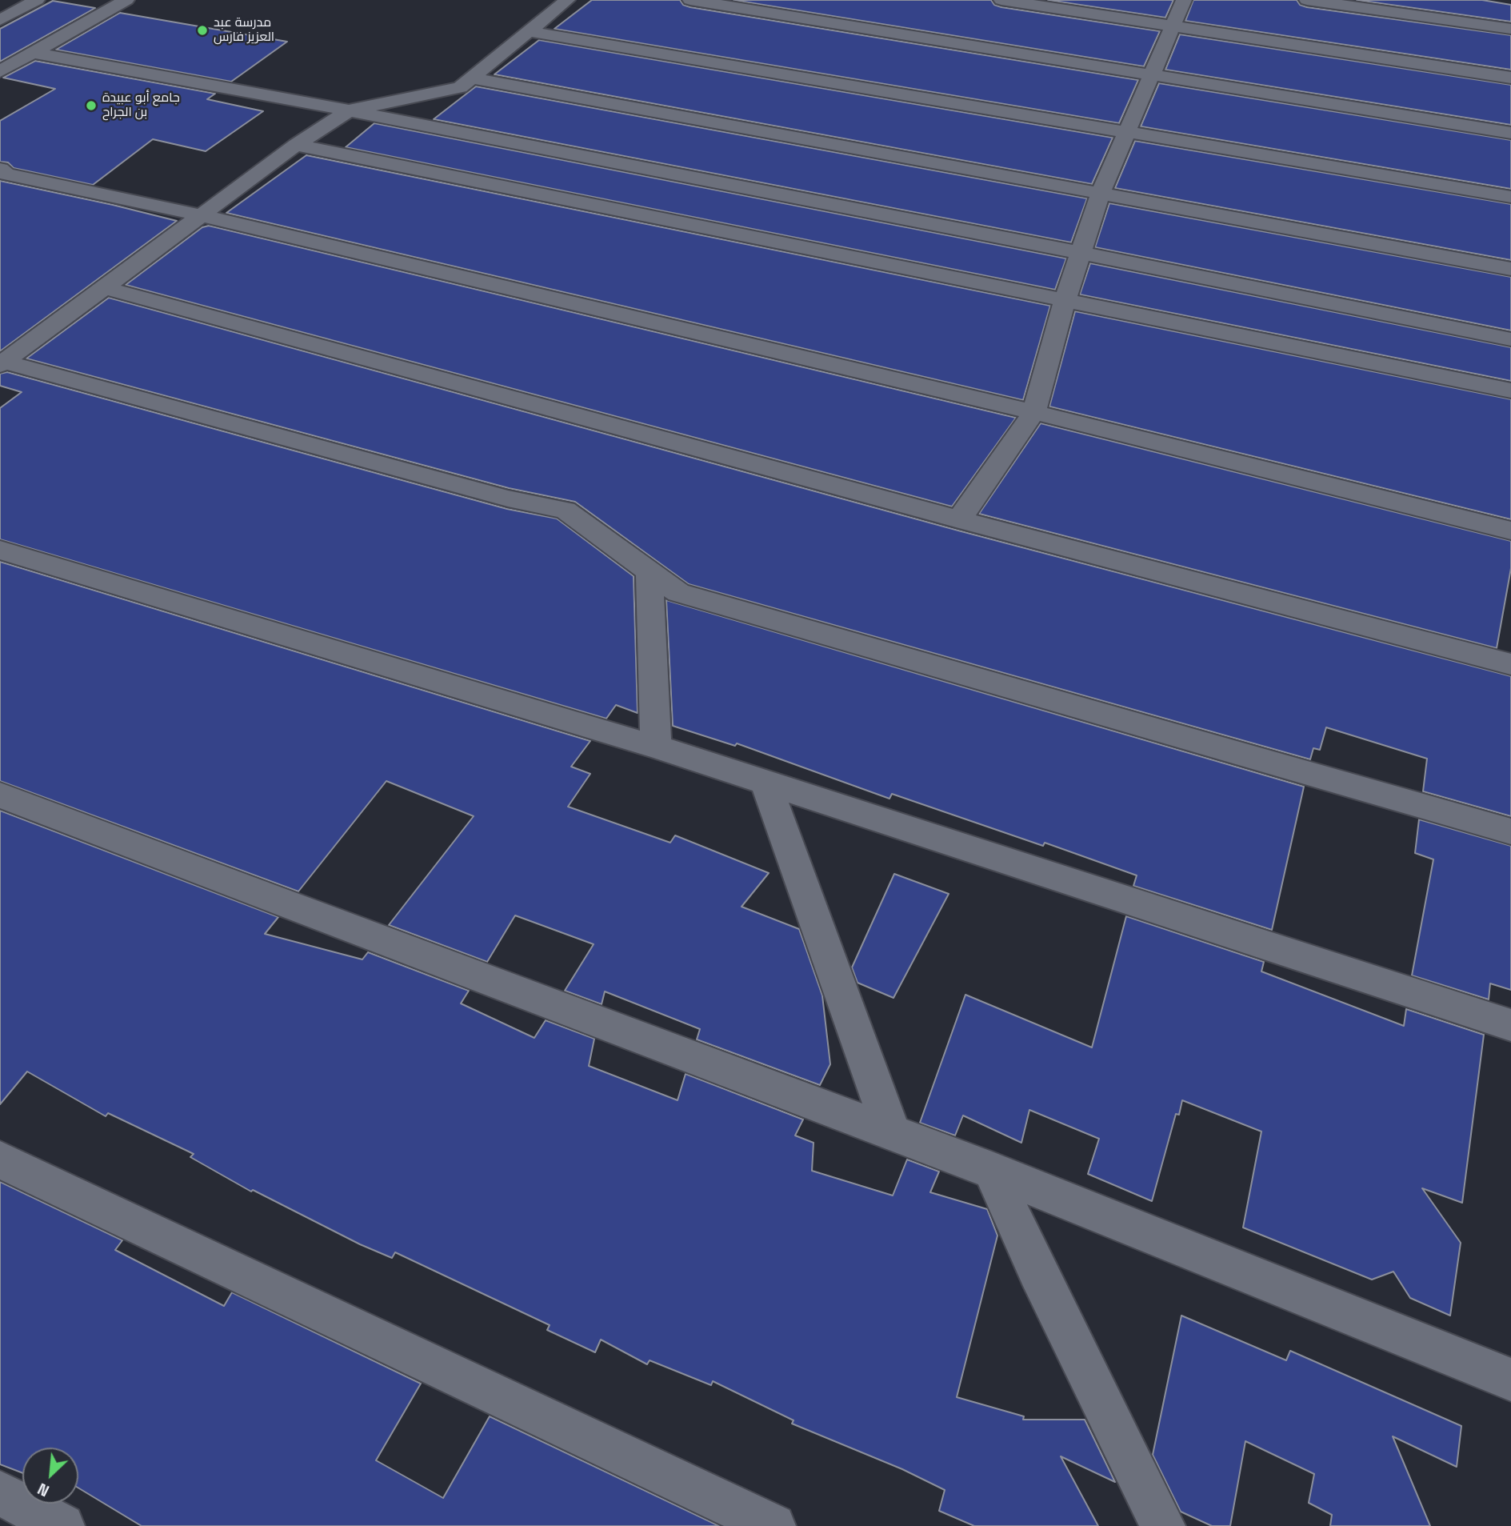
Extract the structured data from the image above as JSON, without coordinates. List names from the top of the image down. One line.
{"places":["مدرسة عبد العزيز فارس","جامع أبو عبيدة بن الجراح"],"north":"bottom left"}
